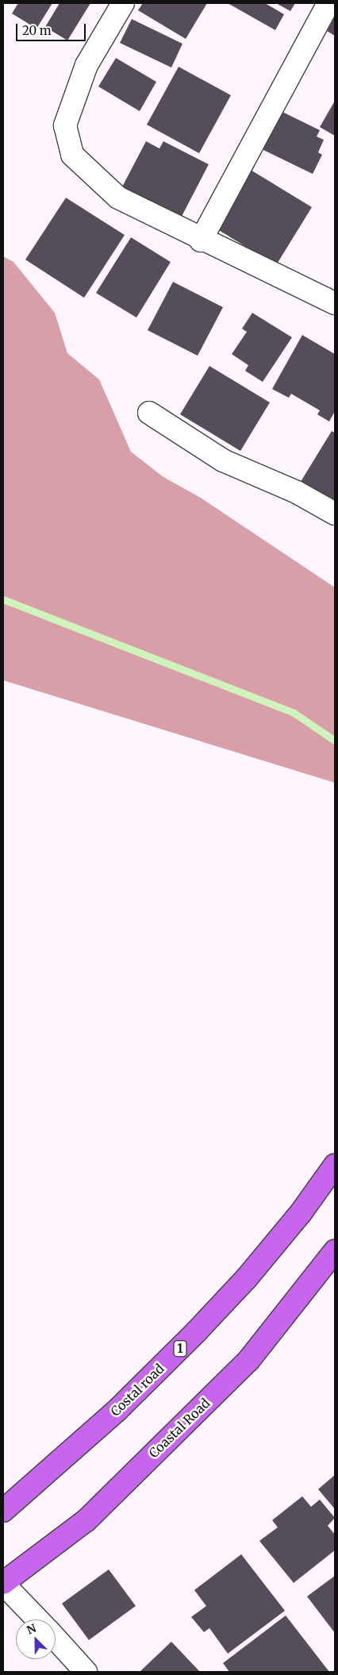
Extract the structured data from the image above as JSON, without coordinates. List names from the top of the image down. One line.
{"streets":{"highway":["1","Costal road","Coastal Road"]},"scale_bar":"20 m","north":"top left"}
